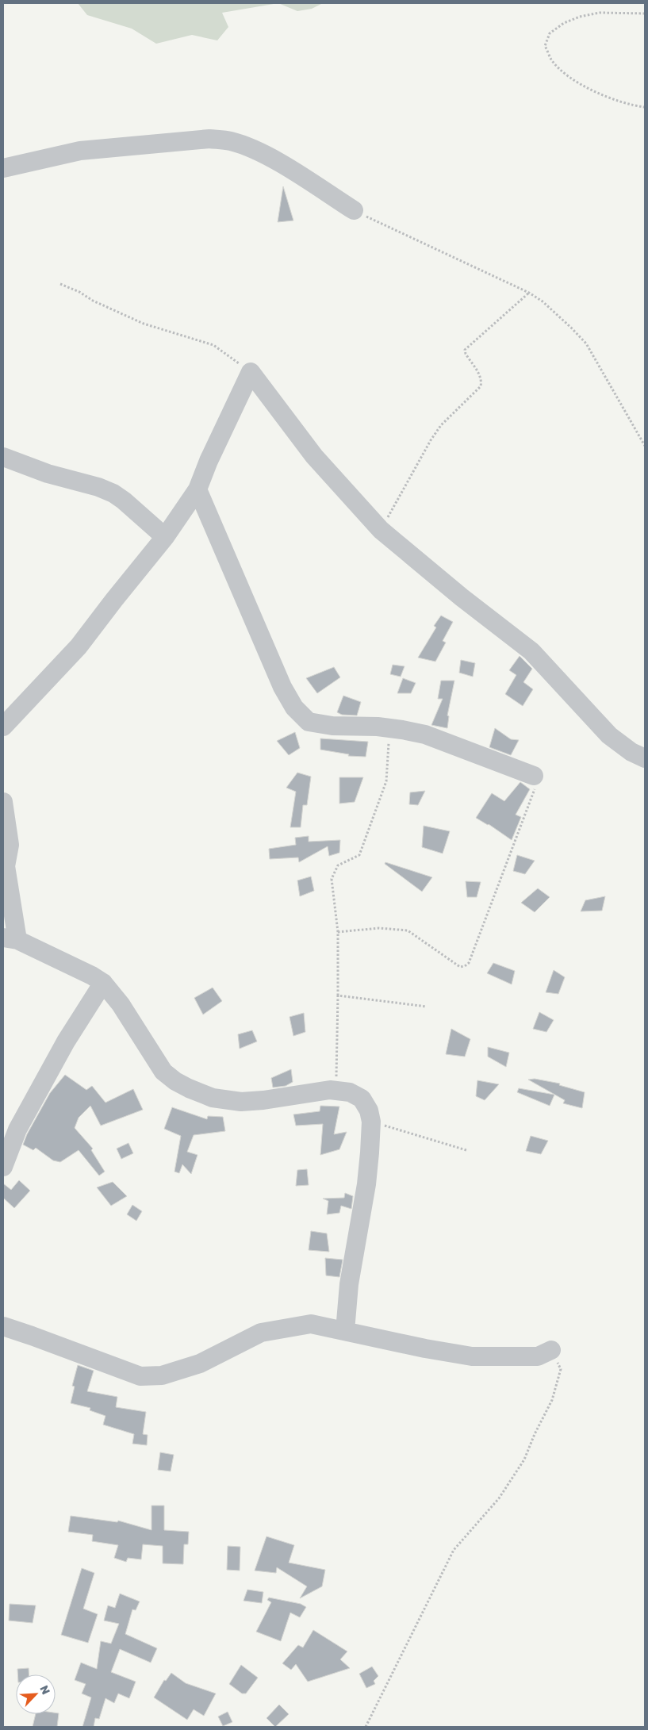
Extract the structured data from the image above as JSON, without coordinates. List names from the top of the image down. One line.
{"north":"top right"}
